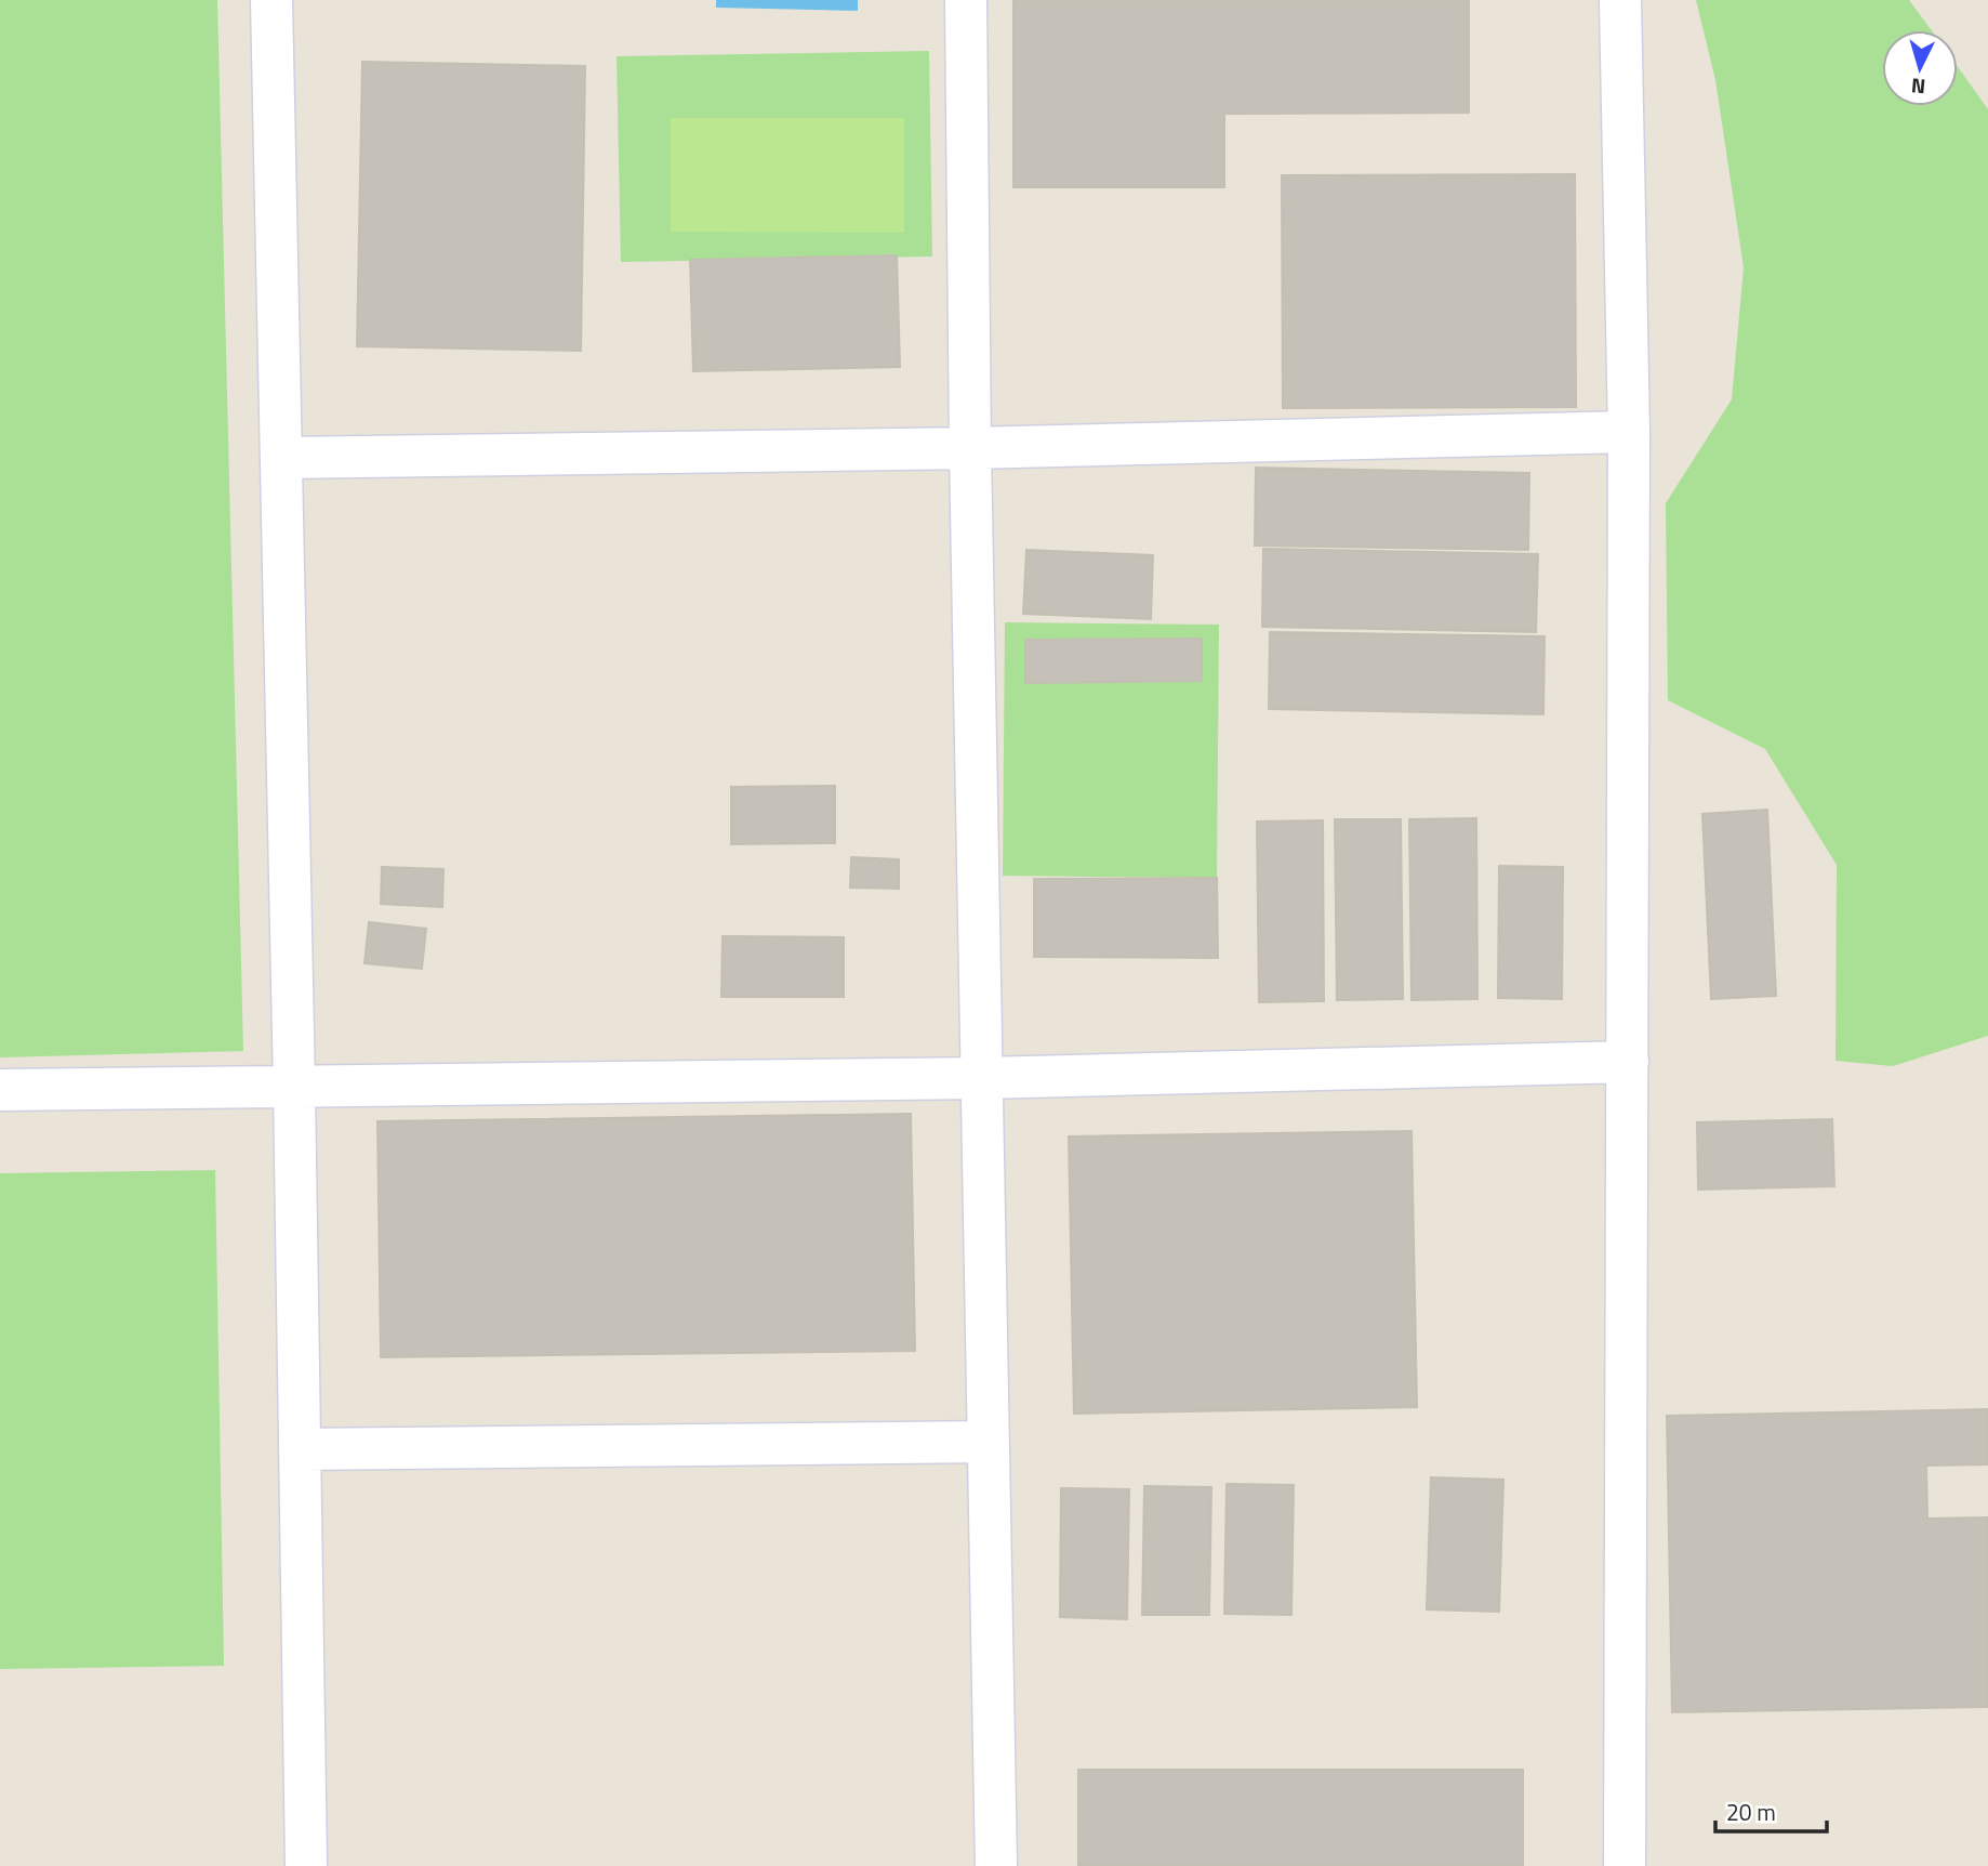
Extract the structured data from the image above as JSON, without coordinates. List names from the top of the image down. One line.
{"scale_bar":"20 m","north":"bottom"}
